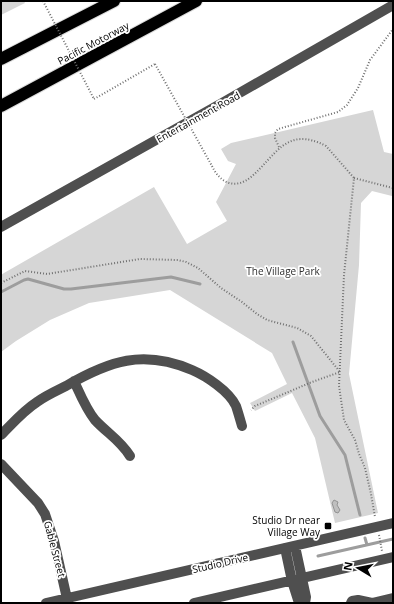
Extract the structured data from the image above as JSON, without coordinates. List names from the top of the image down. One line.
{"streets":{"highway":["Pacific Motorway"],"street":["Entertainment Road","Gable Street","Studio Drive"]},"crossings":[["Gable Street","Studio Drive"]],"parks":["The Village Park"],"places":{"transit":["Studio Dr near Village Way"]},"north":"left"}
